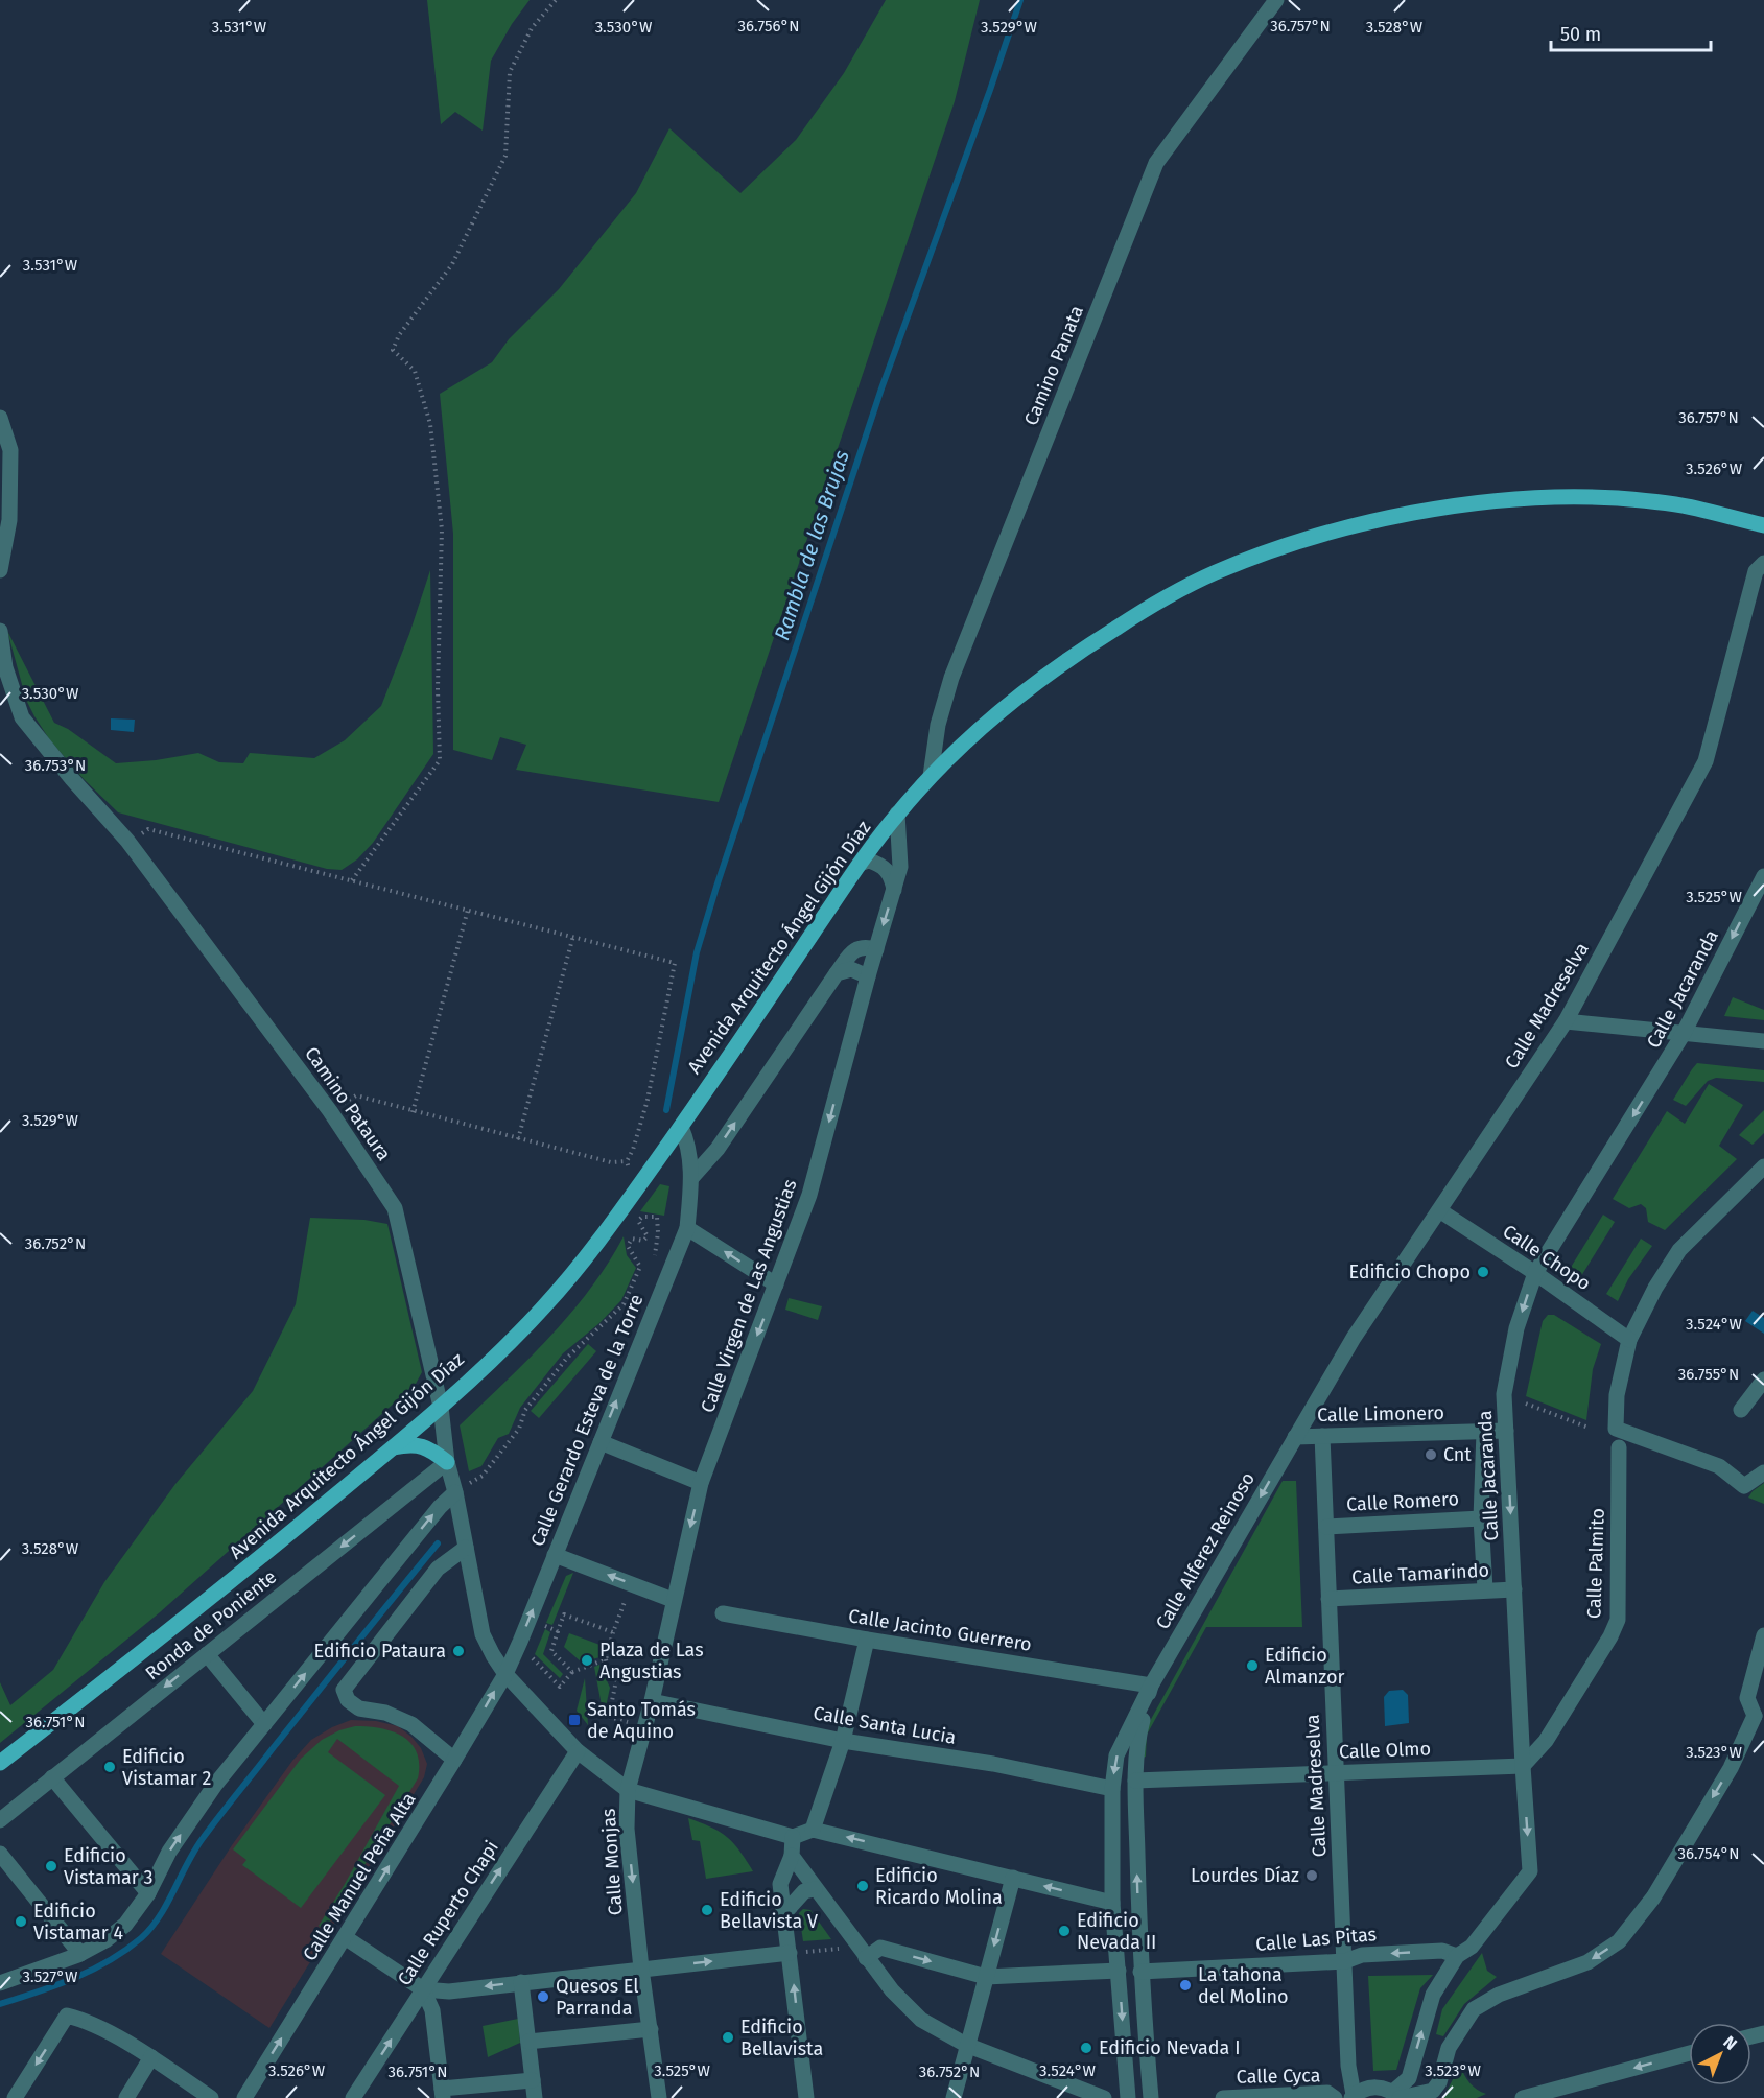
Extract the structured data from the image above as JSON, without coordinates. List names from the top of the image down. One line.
{"streets":{"main road":["Avenida Arquitecto Ángel Gijón Díaz"],"street":["Camino Panata","Calle Jacaranda","Calle Madreselva","Camino Pataura","Calle Chopo","Calle Virgen de Las Angustias","Calle Limonero","Calle Gerardo Esteva de la Torre","Calle Romero","Calle Alferez Reinoso","Calle Palmito","Calle Tamarindo","Ronda de Poniente","Calle Jacinto Guerrero","Calle Santa Lucia","Calle Olmo","Calle Monjas","Calle Manuel Peña Alta","Calle Ruperto Chapi","Calle Las Pitas","Calle Cyca"]},"crossings":[["Camino Panata","Avenida Arquitecto Ángel Gijón Díaz"],["Avenida Arquitecto Ángel Gijón Díaz","Camino Pataura"],["Avenida Arquitecto Ángel Gijón Díaz","Calle Virgen de Las Angustias"],["Avenida Arquitecto Ángel Gijón Díaz","Calle Gerardo Esteva de la Torre"],["Calle Jacaranda","Calle Chopo"],["Calle Jacaranda","Calle Limonero"],["Calle Jacaranda","Calle Romero"],["Calle Jacaranda","Calle Palmito"],["Calle Jacaranda","Calle Tamarindo"],["Calle Jacaranda","Calle Olmo"],["Calle Jacaranda","Calle Las Pitas"],["Calle Madreselva","Calle Chopo"],["Calle Madreselva","Calle Limonero"],["Calle Madreselva","Calle Romero"],["Calle Madreselva","Calle Alferez Reinoso"],["Calle Madreselva","Calle Tamarindo"],["Calle Madreselva","Calle Olmo"],["Calle Madreselva","Calle Las Pitas"],["Camino Pataura","Calle Gerardo Esteva de la Torre"],["Camino Pataura","Ronda de Poniente"],["Camino Pataura","Calle Monjas"],["Camino Pataura","Calle Manuel Peña Alta"],["Calle Virgen de Las Angustias","Calle Santa Lucia"],["Calle Virgen de Las Angustias","Calle Monjas"],["Calle Limonero","Calle Alferez Reinoso"],["Calle Gerardo Esteva de la Torre","Calle Monjas"],["Calle Gerardo Esteva de la Torre","Calle Manuel Peña Alta"],["Calle Alferez Reinoso","Calle Jacinto Guerrero"],["Calle Alferez Reinoso","Calle Santa Lucia"],["Calle Alferez Reinoso","Calle Olmo"],["Calle Alferez Reinoso","Calle Las Pitas"],["Calle Palmito","Calle Olmo"],["Calle Monjas","Calle Manuel Peña Alta"],["Calle Monjas","Calle Ruperto Chapi"]],"one_way":["Calle Gerardo Esteva de la Torre","Calle Monjas","Calle Manuel Peña Alta","Calle Ruperto Chapi","Calle Las Pitas"],"water":["Rambla de las Brujas"],"places":{"other":["Edificio Chopo","Cnt","Edificio Pataura","Plaza de Las Angustias","Edificio Almanzor","Edificio Vistamar 2","Edificio Vistamar 3","Lourdes Díaz","Edificio Ricardo Molina","Edificio Bellavista V","Edificio Vistamar 4","Edificio Nevada II","La tahona del Molino","Quesos El Parranda","Edificio Bellavista","Edificio Nevada I"],"transit":["Santo Tomás de Aquino"]},"scale_bar":"50 m","north":"top right","coordinates":["36.756°N","36.757°N","3.531°W","3.530°W","3.529°W","3.528°W","3.526°W","36.753°N","3.525°W","36.752°N","3.524°W","36.755°N","36.751°N","3.523°W","36.754°N","3.527°W"]}
